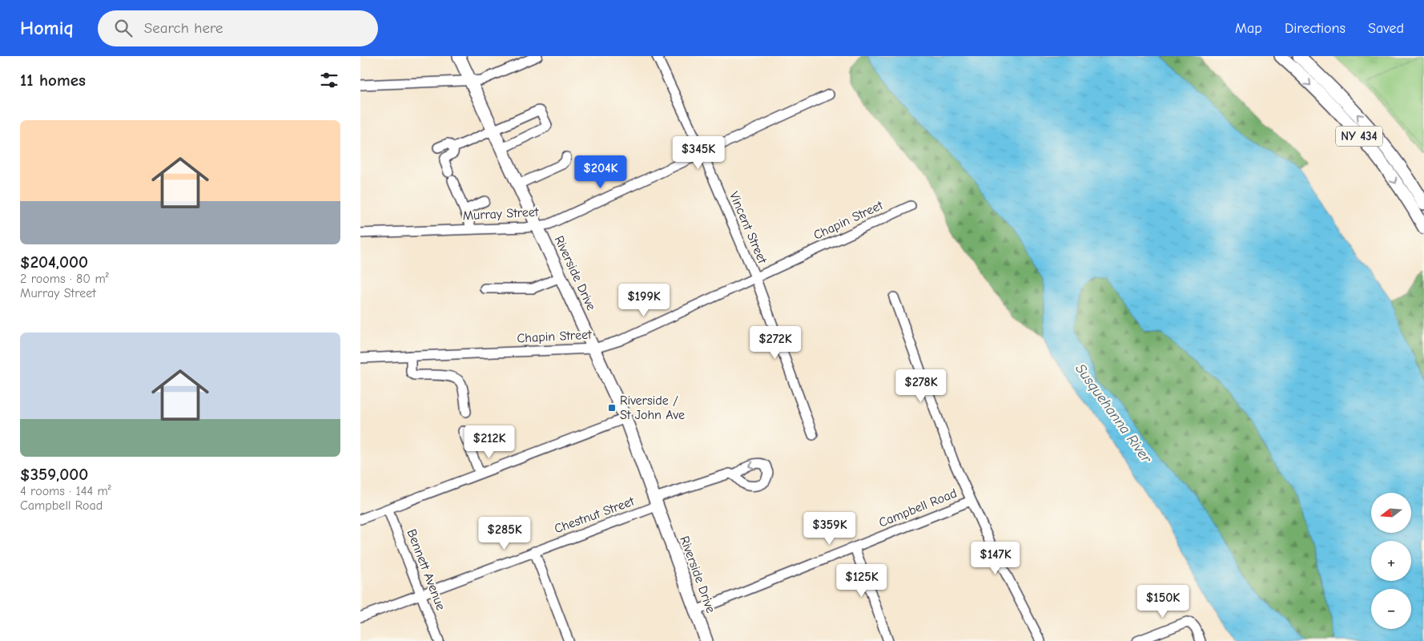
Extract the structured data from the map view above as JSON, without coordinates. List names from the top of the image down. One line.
{"streets":{"main road":["NY 434","Riverside Drive"],"street":["Murray Street","Chapin Street","Vincent Street","Campbell Road","Chestnut Street","Bennett Avenue"]},"crossings":[["Murray Street","Vincent Street"],["Murray Street","Riverside Drive"],["Chapin Street","Vincent Street"],["Chapin Street","Riverside Drive"],["Riverside Drive","Campbell Road"],["Riverside Drive","Chestnut Street"],["Chestnut Street","Bennett Avenue"]],"water":["Susquehanna River"],"places":{"transit":["Riverside / St John Ave"]},"north":"left","page":{"header":"Homiq","search":"Search here","nav":["Map","Directions","Saved"],"heading":"11 homes","list":[{"name":"$204,000","note":"2 rooms · 80 m² · Murray Street"},{"name":"$359,000","note":"4 rooms · 144 m² · Campbell Road"}],"price":["$345K","$204K","$199K","$272K","$278K","$212K","$359K","$285K","$147K","$125K","$150K"],"map_buttons":["+","−"]}}
